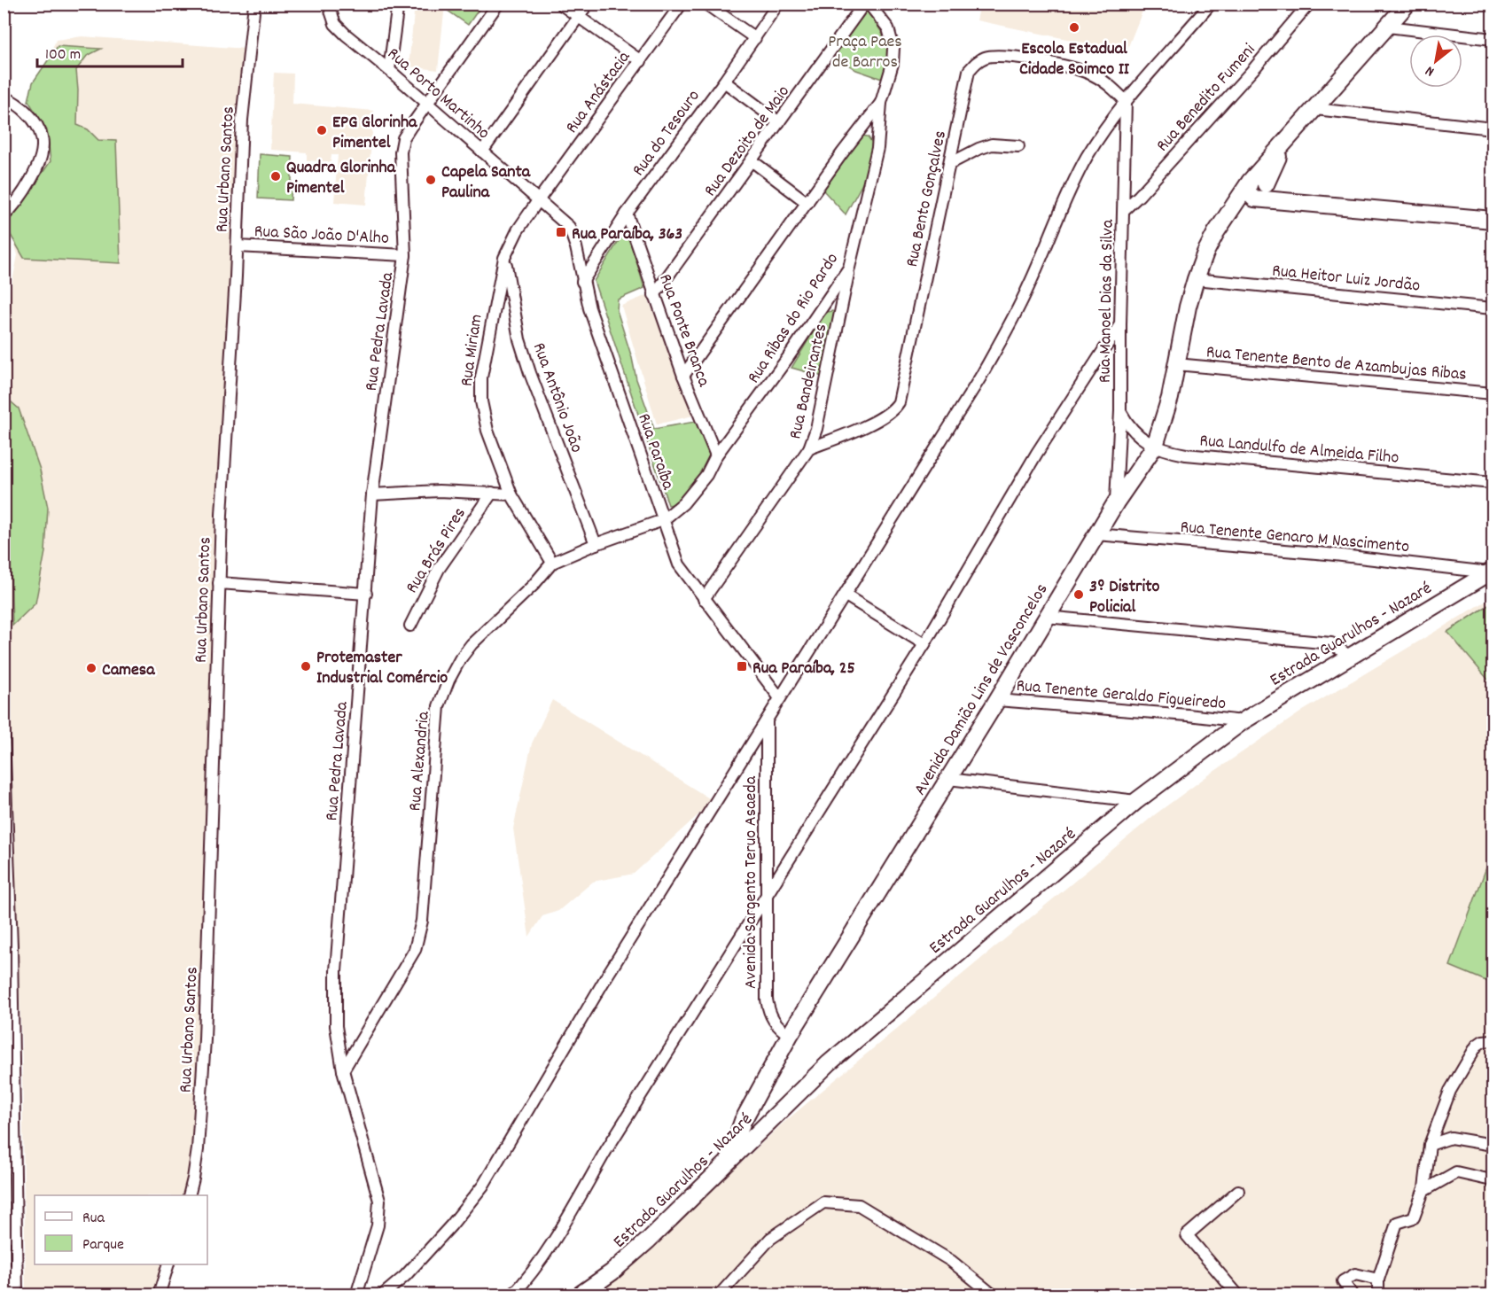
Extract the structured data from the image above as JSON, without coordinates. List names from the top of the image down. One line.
{"streets":{"street":["Rua Anástacia","Rua Porto Martinho","Rua Benedito Fumeni","Rua do Tesouro","Rua Dezoito de Maio","Rua Urbano Santos","Rua Bento Gonçalves","Rua São João D'Alho","Rua Heitor Luiz Jordão","Rua Manoel Dias da Silva","Rua Ribas do Rio Pardo","Rua Ponte Branca","Rua Pedra Lavada","Rua Miriam","Rua Tenente Bento de Azambujas Ribas","Rua Bandeirantes","Rua Antônio João","Rua Landulfo de Almeida Filho","Rua Paraíba","Rua Tenente Genaro M Nascimento","Rua Brás Pires","Estrada Guarulhos - Nazaré","Avenida Damião Lins de Vasconcelos","Rua Tenente Geraldo Figueiredo","Rua Alexandria","Avenida Sargento Teruo Asaeda"]},"crossings":[["Rua Anástacia","Rua Porto Martinho"],["Rua Anástacia","Rua Miriam"],["Rua Anástacia","Rua Paraíba"],["Rua Porto Martinho","Rua Pedra Lavada"],["Rua Porto Martinho","Rua Miriam"],["Rua Porto Martinho","Rua Paraíba"],["Rua Benedito Fumeni","Rua Manoel Dias da Silva"],["Rua do Tesouro","Rua Ponte Branca"],["Rua do Tesouro","Rua Paraíba"],["Rua Dezoito de Maio","Rua Ponte Branca"],["Rua Urbano Santos","Rua São João D'Alho"],["Rua Bento Gonçalves","Rua Manoel Dias da Silva"],["Rua Bento Gonçalves","Rua Bandeirantes"],["Rua São João D'Alho","Rua Pedra Lavada"],["Rua Heitor Luiz Jordão","Avenida Damião Lins de Vasconcelos"],["Rua Manoel Dias da Silva","Rua Landulfo de Almeida Filho"],["Rua Manoel Dias da Silva","Avenida Damião Lins de Vasconcelos"],["Rua Ribas do Rio Pardo","Rua Ponte Branca"],["Rua Ribas do Rio Pardo","Rua Bandeirantes"],["Rua Ribas do Rio Pardo","Rua Paraíba"],["Rua Ribas do Rio Pardo","Rua Alexandria"],["Rua Pedra Lavada","Rua Brás Pires"],["Rua Pedra Lavada","Rua Alexandria"],["Rua Miriam","Rua Antônio João"],["Rua Miriam","Rua Paraíba"],["Rua Miriam","Rua Brás Pires"],["Rua Miriam","Rua Alexandria"],["Rua Tenente Bento de Azambujas Ribas","Avenida Damião Lins de Vasconcelos"],["Rua Bandeirantes","Rua Paraíba"],["Rua Antônio João","Rua Alexandria"],["Rua Landulfo de Almeida Filho","Avenida Damião Lins de Vasconcelos"],["Rua Paraíba","Rua Alexandria"],["Rua Tenente Genaro M Nascimento","Estrada Guarulhos - Nazaré"],["Rua Tenente Genaro M Nascimento","Avenida Damião Lins de Vasconcelos"],["Estrada Guarulhos - Nazaré","Avenida Damião Lins de Vasconcelos"],["Estrada Guarulhos - Nazaré","Rua Tenente Geraldo Figueiredo"],["Avenida Damião Lins de Vasconcelos","Rua Tenente Geraldo Figueiredo"],["Avenida Damião Lins de Vasconcelos","Avenida Sargento Teruo Asaeda"]],"parks":["Praça Paes de Barros"],"places":{"other":["Escola Estadual Cidade Soimco II","EPG Glorinha Pimentel","Quadra Glorinha Pimentel","Capela Santa Paulina","3º Distrito Policial","Protemaster Industrial Comércio","Camesa"],"transit":["Rua Paraíba, 363","Rua Paraíba, 25"]},"legend":["Rua","Parque"],"scale_bar":"100 m","north":"bottom left"}
